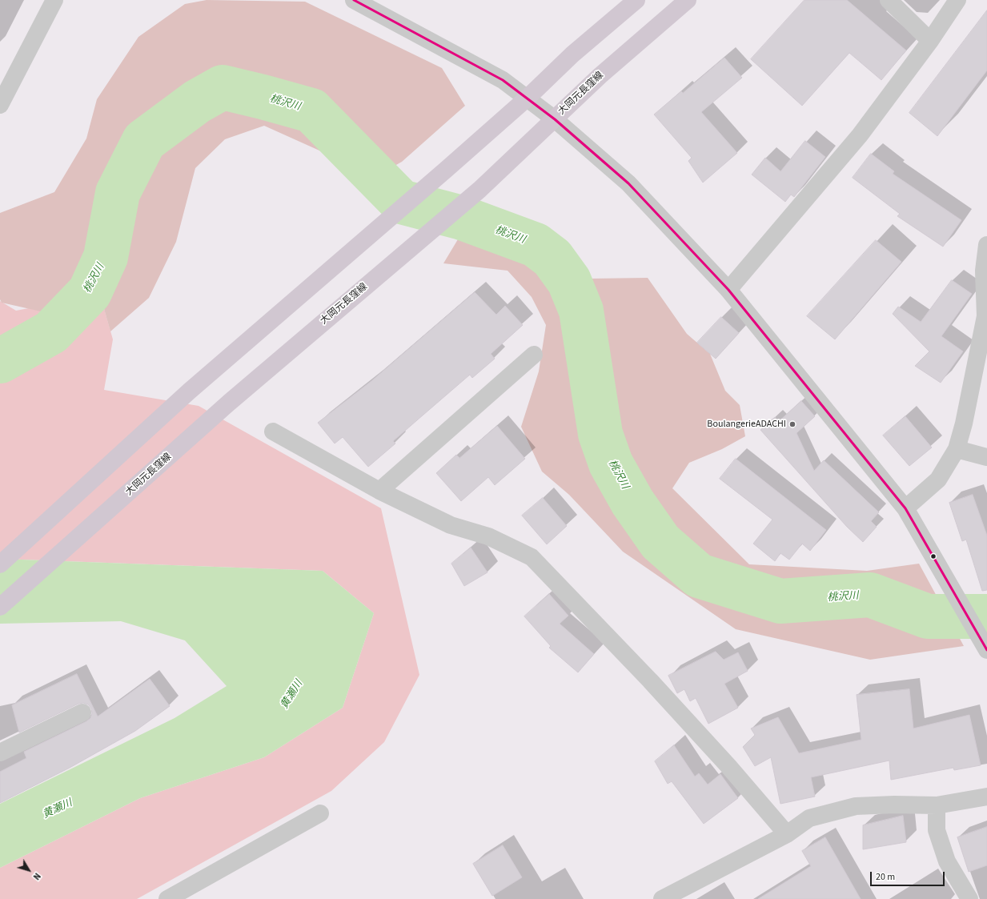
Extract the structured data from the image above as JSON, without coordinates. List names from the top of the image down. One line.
{"streets":{"main road":["大岡元長窪線"]},"water":["桃沢川","黄瀬川"],"places":["BoulangerieADACHI"],"scale_bar":"20 m","north":"bottom right"}
